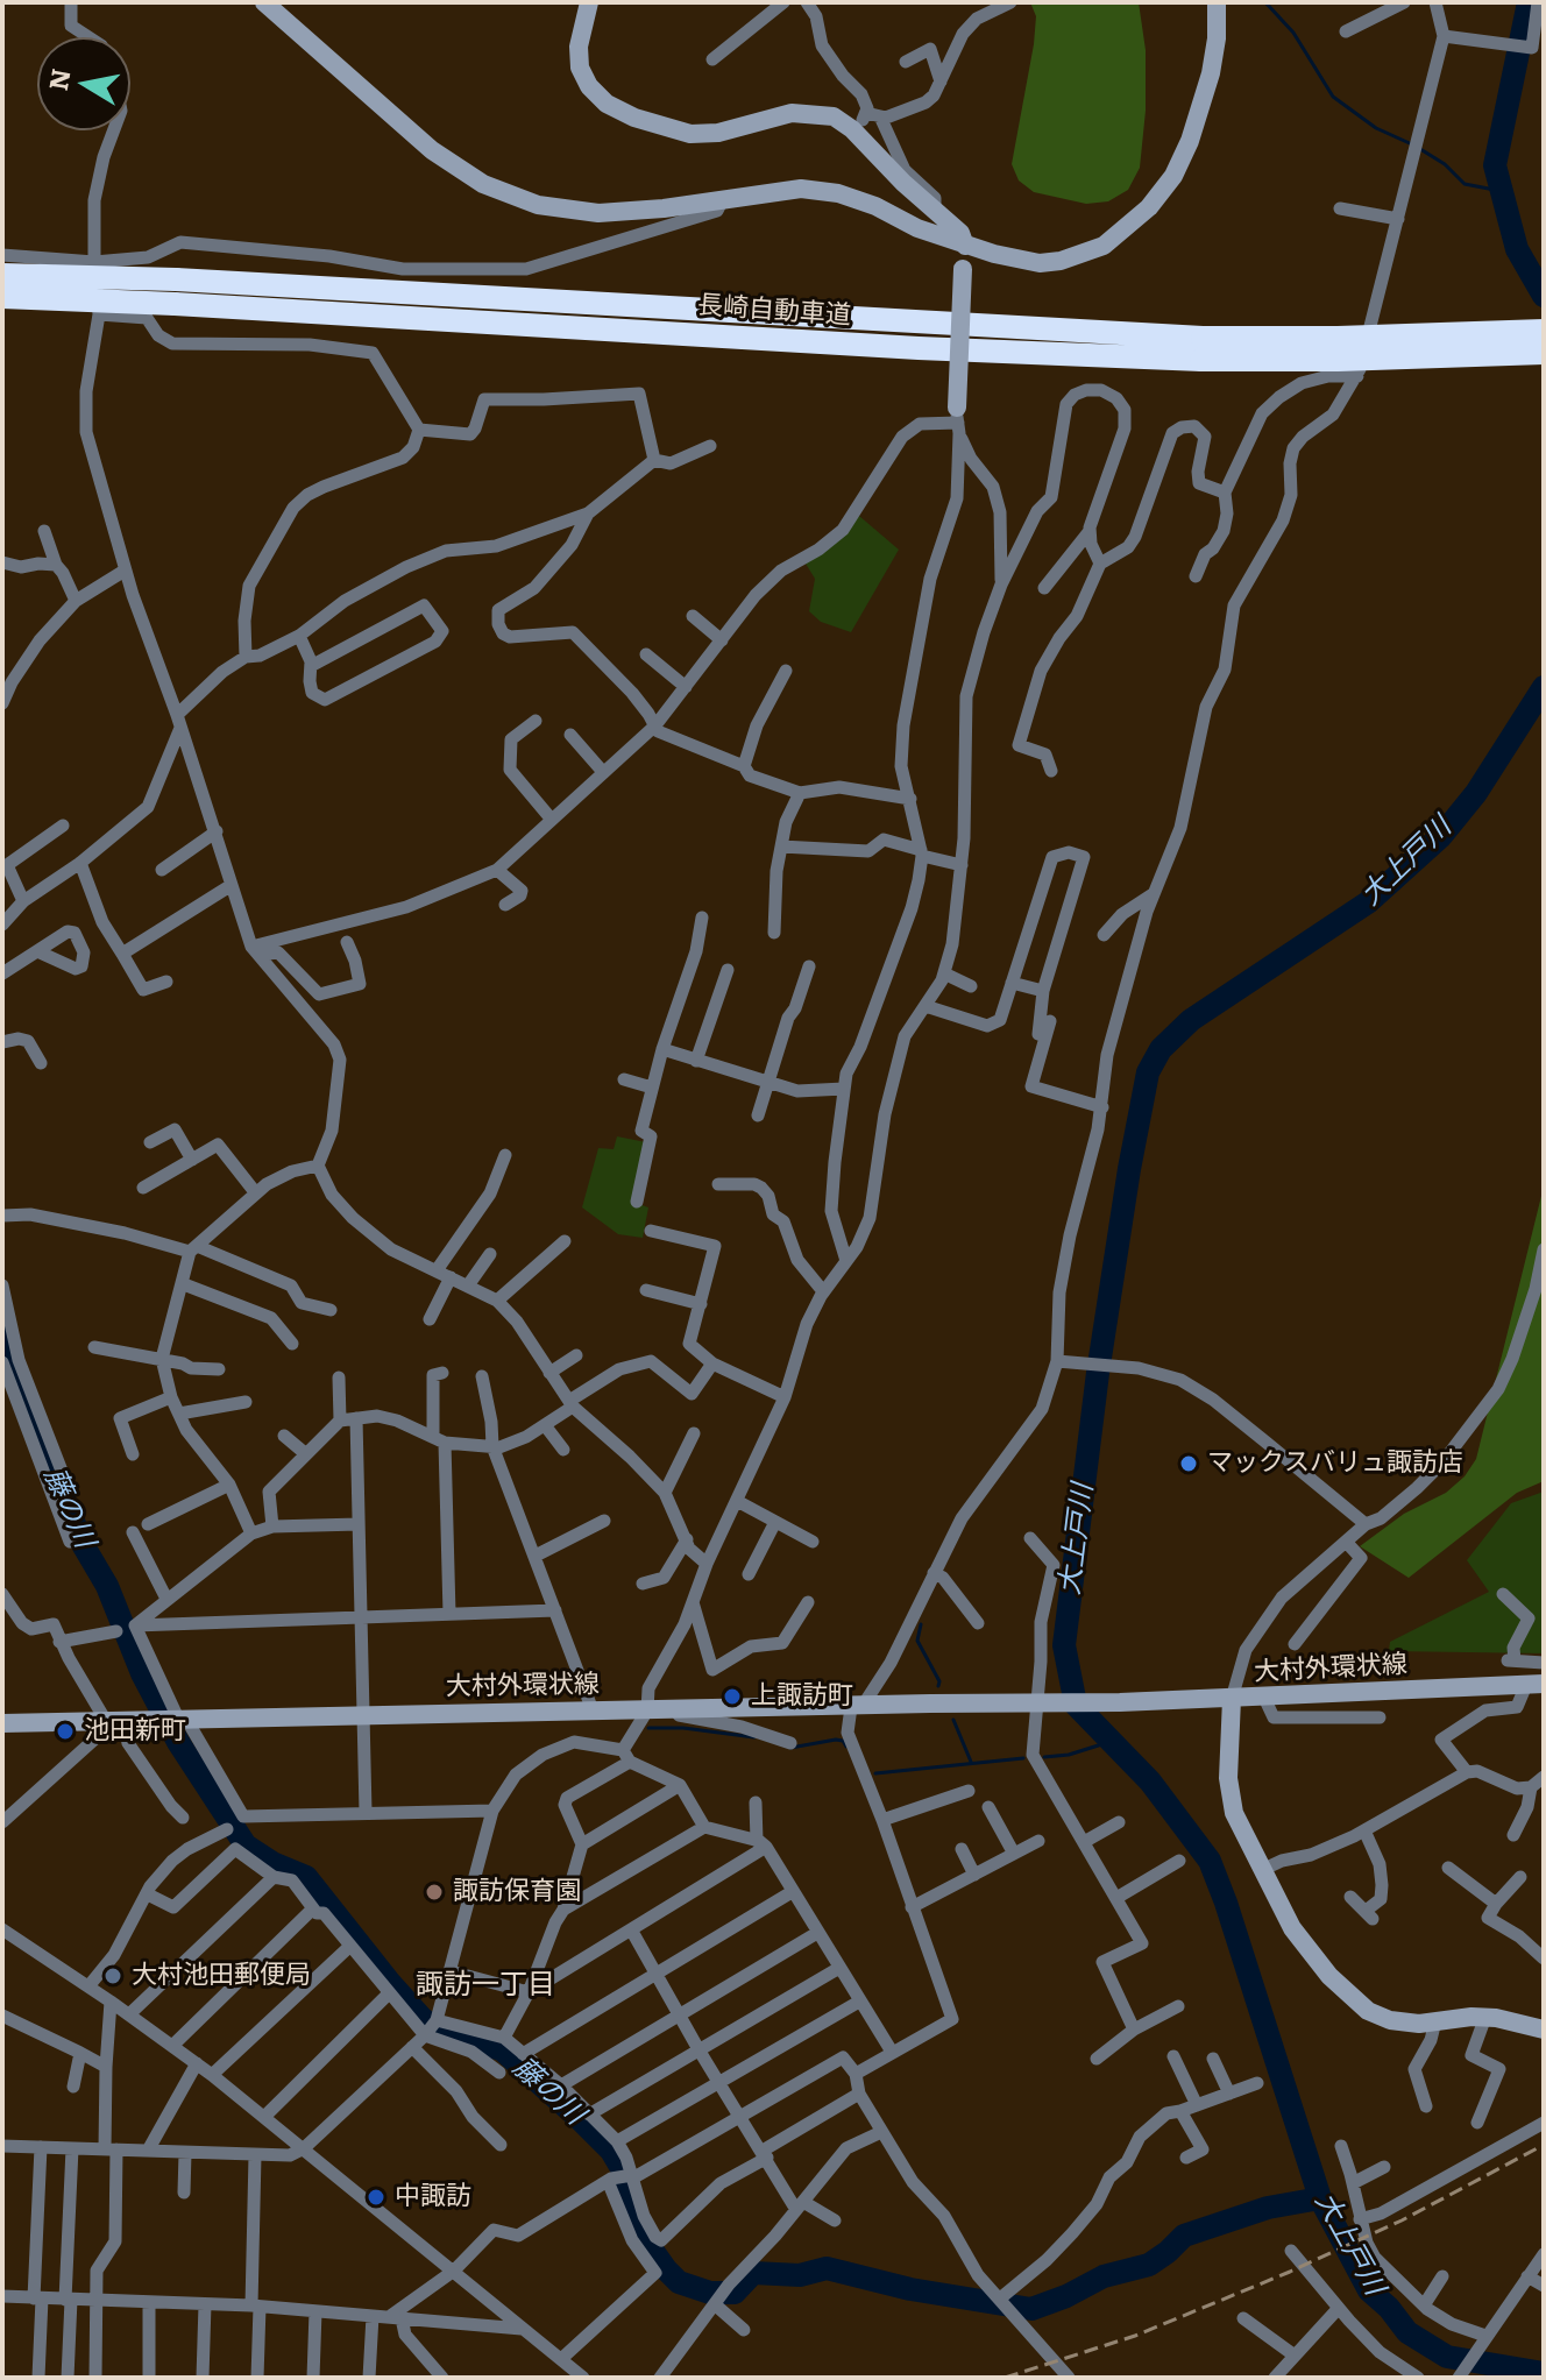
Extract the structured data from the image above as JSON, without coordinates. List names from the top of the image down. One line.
{"streets":{"highway":["長崎自動車道"],"street":["大村外環状線"]},"districts":["諏訪一丁目"],"water":["大上戸川","藤の川"],"places":["マックスバリュ諏訪店","上諏訪町","池田新町","諏訪保育園","大村池田郵便局","中諏訪"],"north":"left"}
